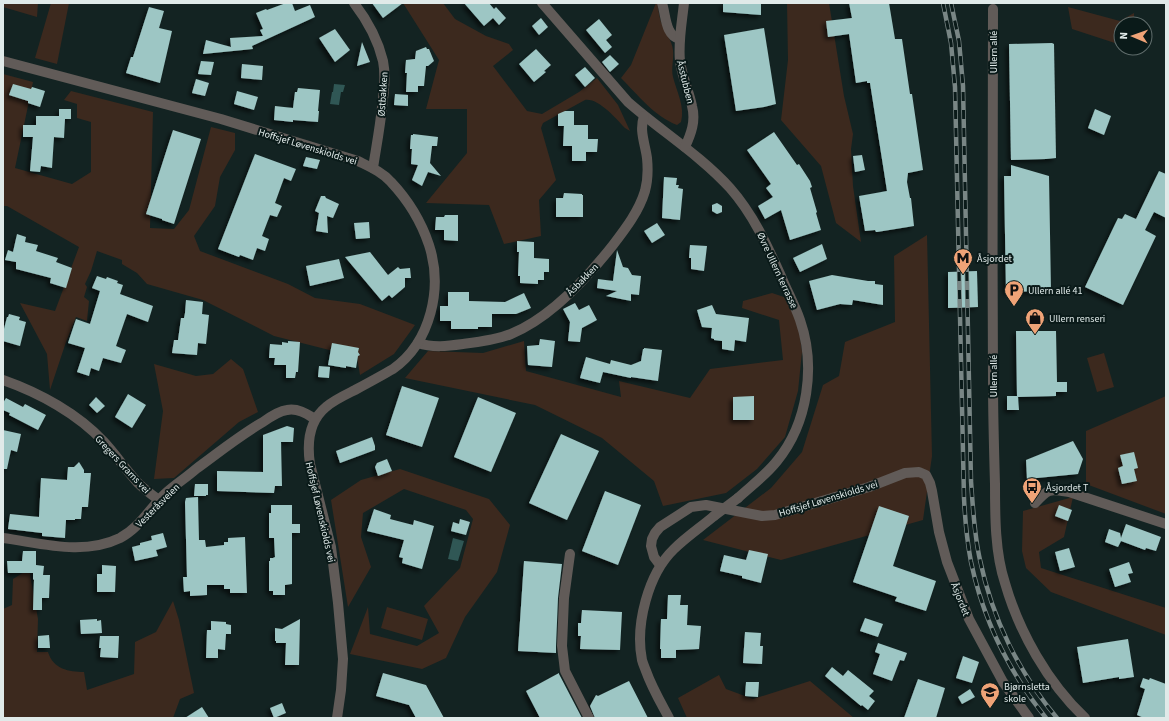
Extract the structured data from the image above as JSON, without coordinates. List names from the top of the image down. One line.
{"streets":{"street":["Ullern allé","Åsstubben","Østbakken","Hoffsjef Løvenskiolds vei","Øvre Ullern terrasse","Åsbakken","Gregers Grams vei","Vesteråsveien","Åsjordet"]},"crossings":[["Åsstubben","Øvre Ullern terrasse"],["Østbakken","Hoffsjef Løvenskiolds vei"],["Hoffsjef Løvenskiolds vei","Øvre Ullern terrasse"],["Hoffsjef Løvenskiolds vei","Åsbakken"],["Hoffsjef Løvenskiolds vei","Vesteråsveien"],["Hoffsjef Løvenskiolds vei","Åsjordet"],["Øvre Ullern terrasse","Åsbakken"],["Gregers Grams vei","Vesteråsveien"]],"places":{"metro station":["Åsjordet"],"parking":["Ullern allé 41"],"shop":["Ullern renseri"],"bus stop":["Åsjordet T"],"school or university":["Bjørnsletta skole"]},"north":"left"}
